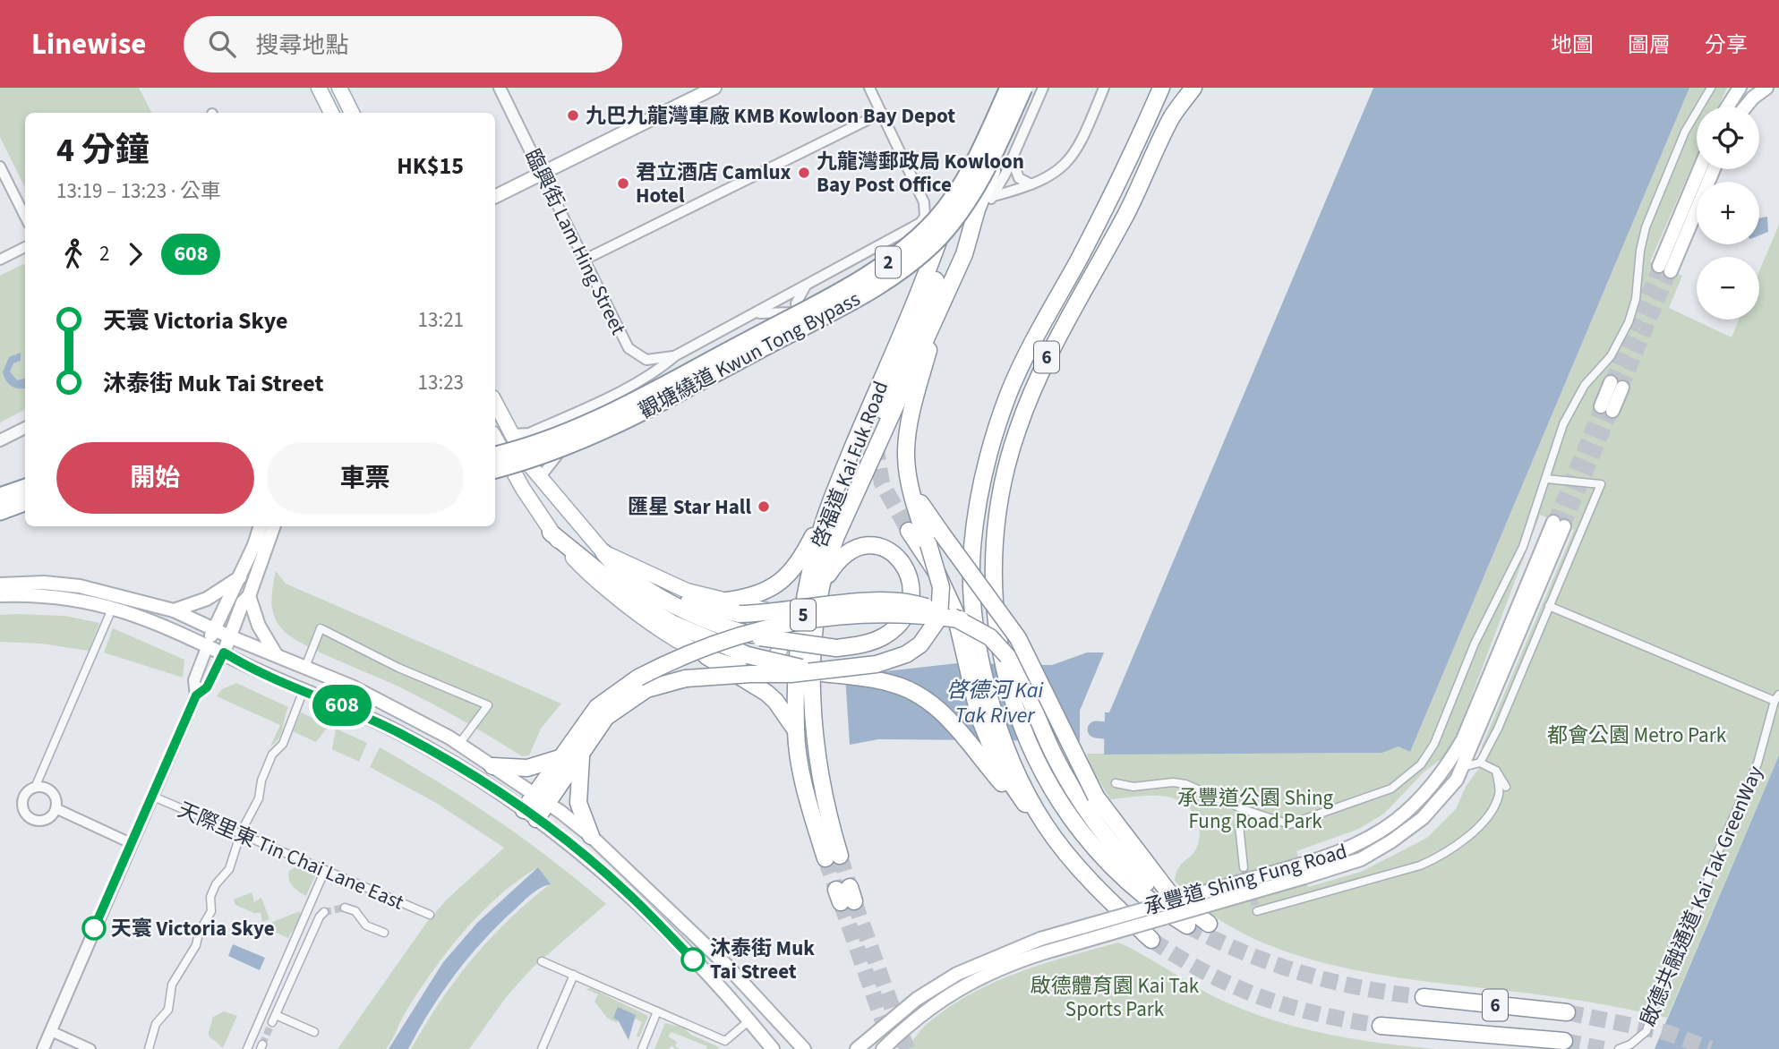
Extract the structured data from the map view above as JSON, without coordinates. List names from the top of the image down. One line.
{"streets":{"highway":["2","觀塘繞道 Kwun Tong Bypass","6","啓福道 Kai Fuk Road","5"],"main road":["承豐道 Shing Fung Road"],"street":["臨興街 Lam Hing Street","天際里東 Tin Chai Lane East","啟德共融通道 Kai Tak GreenWay"]},"crossings":[["觀塘繞道 Kwun Tong Bypass","啓福道 Kai Fuk Road"],["啓福道 Kai Fuk Road","5"]],"water":["啓德河 Kai Tak River"],"parks":["都會公園 Metro Park","承豐道公園 Shing Fung Road Park","啟德體育園 Kai Tak Sports Park"],"places":["九巴九龍灣車廠 KMB Kowloon Bay Depot","九龍灣郵政局 Kowloon Bay Post Office","君立酒店 Camlux Hotel","匯星 Star Hall","天寰 Victoria Skye","沐泰街 Muk Tai Street"],"lines":["bus line 608"],"page":{"header":"Linewise","search":"搜尋地點","nav":["地圖","圖層","分享"],"on_map":"608","map_buttons":["+","−"],"heading":["4 分鐘","13:19 – 13:23 · 公車","HK$15"],"legs":["2","608"],"list":[{"name":"天寰 Victoria Skye","value":"13:21"},{"name":"沐泰街 Muk Tai Street","value":"13:23"}],"buttons":["開始","車票"]}}
